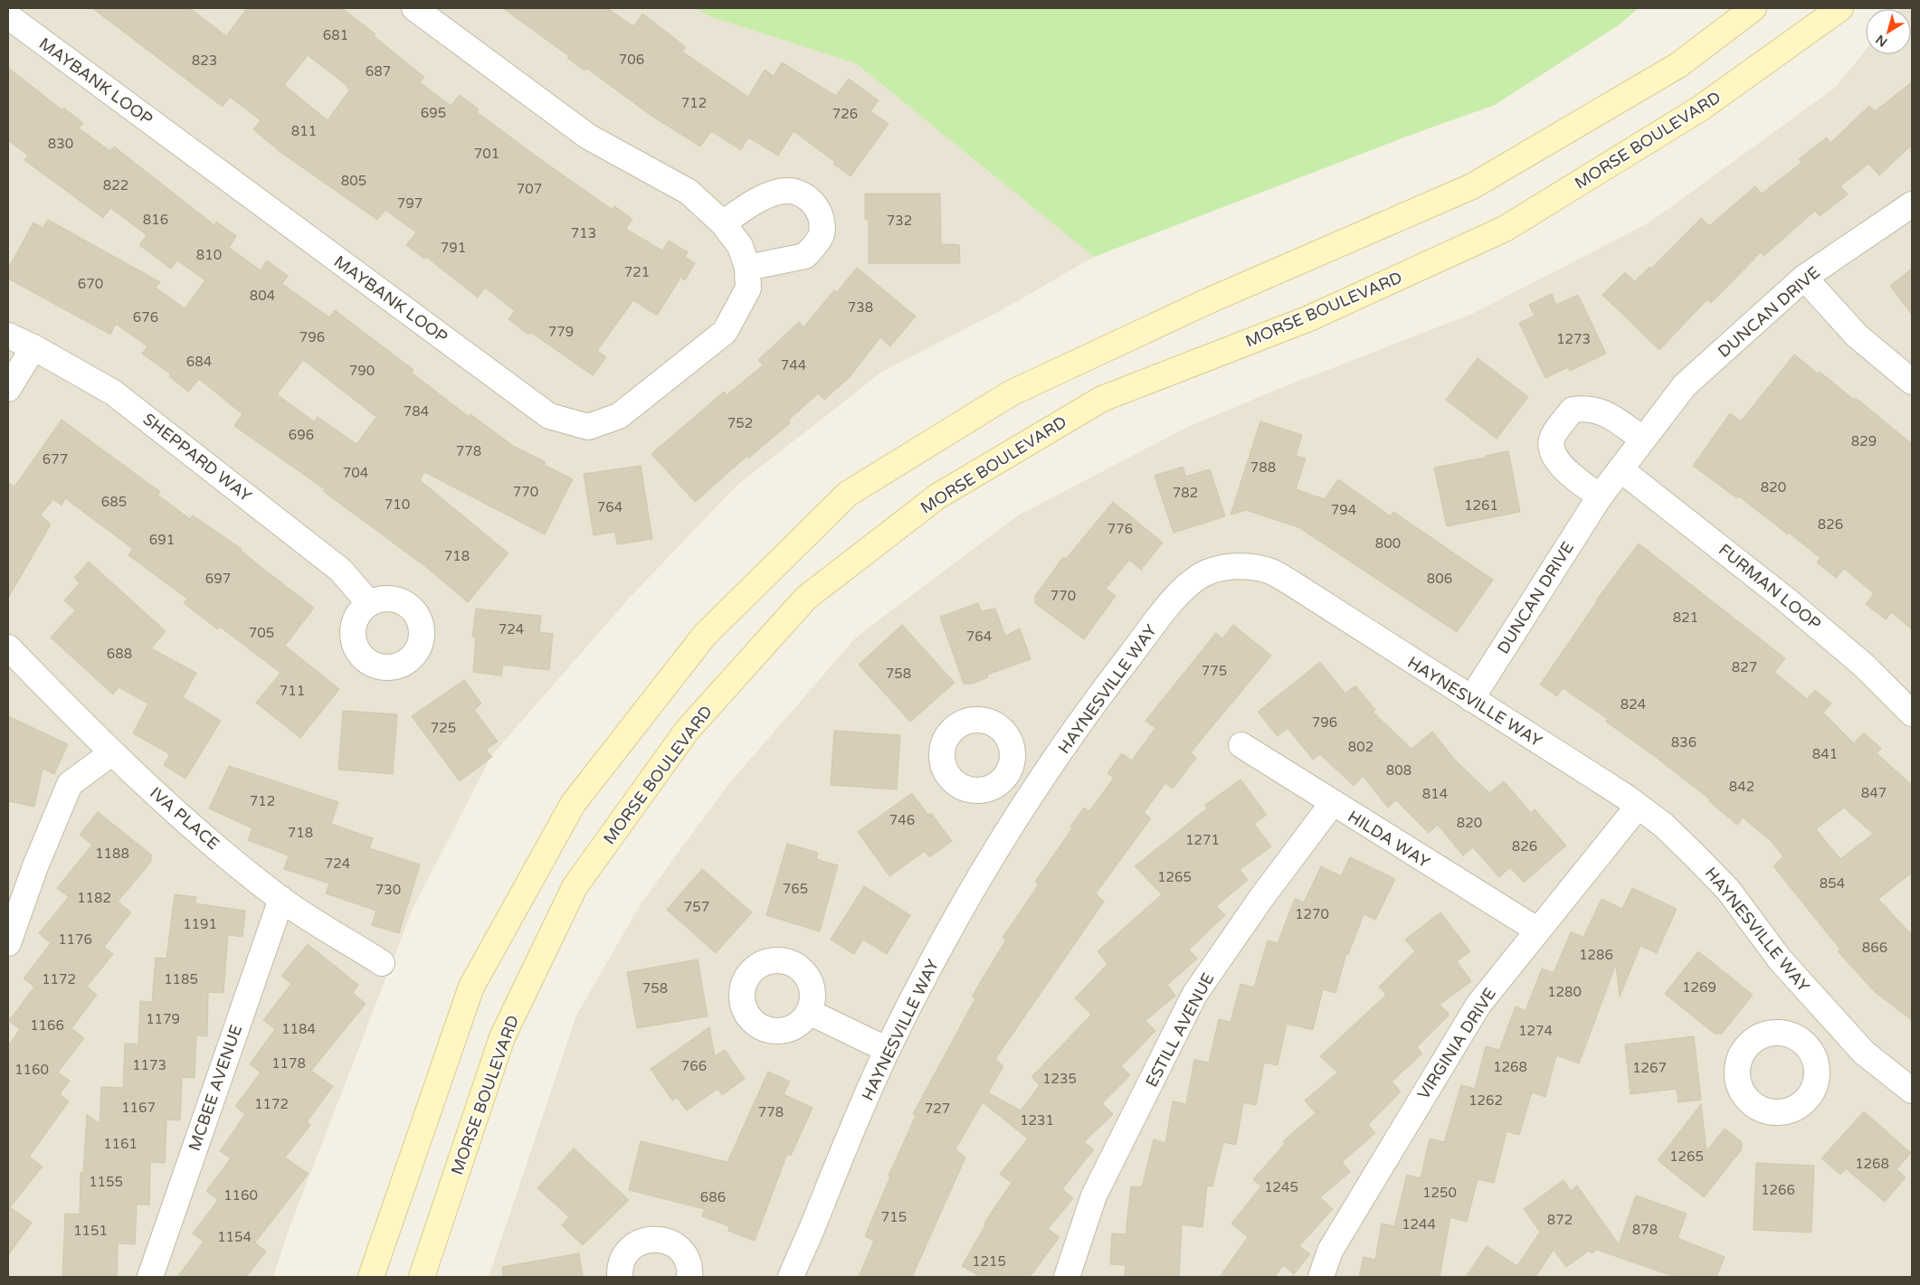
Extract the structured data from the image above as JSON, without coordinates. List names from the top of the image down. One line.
{"streets":{"main road":["MORSE BOULEVARD"],"street":["MAYBANK LOOP","DUNCAN DRIVE","SHEPPARD WAY","FURMAN LOOP","HAYNESVILLE WAY","IVA PLACE","HILDA WAY","ESTILL AVENUE","VIRGINIA DRIVE","MCBEE AVENUE"]},"crossings":[["DUNCAN DRIVE","FURMAN LOOP"],["DUNCAN DRIVE","HAYNESVILLE WAY"],["HAYNESVILLE WAY","VIRGINIA DRIVE"],["IVA PLACE","MCBEE AVENUE"],["HILDA WAY","ESTILL AVENUE"],["HILDA WAY","VIRGINIA DRIVE"]],"house_numbers":["681","706","823","687","712","695","726","811","830","701","805","822","707","797","816","732","713","791","810","721","670","804","738","676","779","796","1273","684","744","790","784","752","696","829","778","677","788","704","820","770","782","685","710","1261","764","794","826","776","691","800","718","697","806","770","821","724","705","764","688","827","775","758","711","824","796","725","836","802","841","808","842","847","814","712","746","820","718","1271","826","1188","724","1265","854","765","730","1182","757","1270","1191","1176","866","1286","1172","1185","1269","758","1280","1179","1166","1184","1274","1178","1173","766","1268","1267","1160","1235","1262","1172","1167","727","778","1231","1161","1265","1268","1155","1245","1266","1250","1160","686","715","872","1244","878","1151","1154","1215"],"north":"bottom left"}
